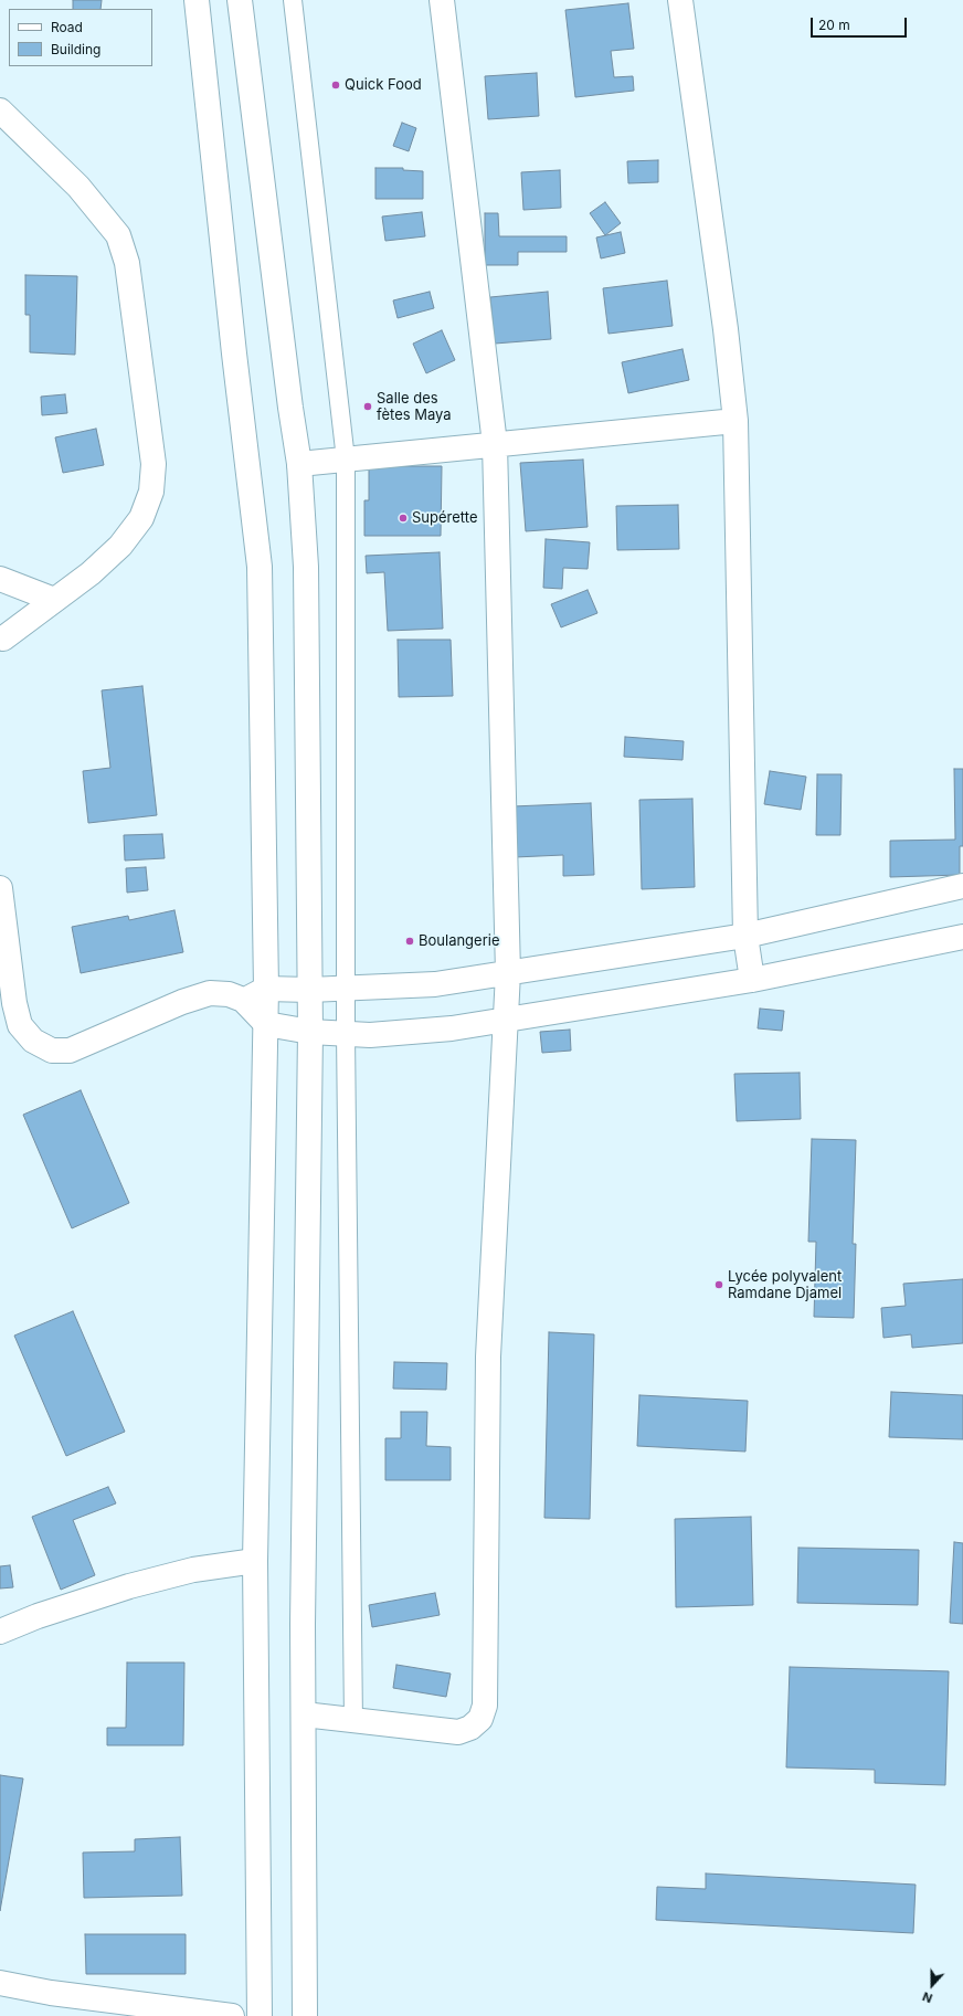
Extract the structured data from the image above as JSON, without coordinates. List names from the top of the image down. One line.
{"places":["Quick Food","Salle des fètes Maya","Supérette","Boulangerie","Lycée polyvalent Ramdane Djamel"],"legend":["Road","Building"],"scale_bar":"20 m","north":"bottom"}
